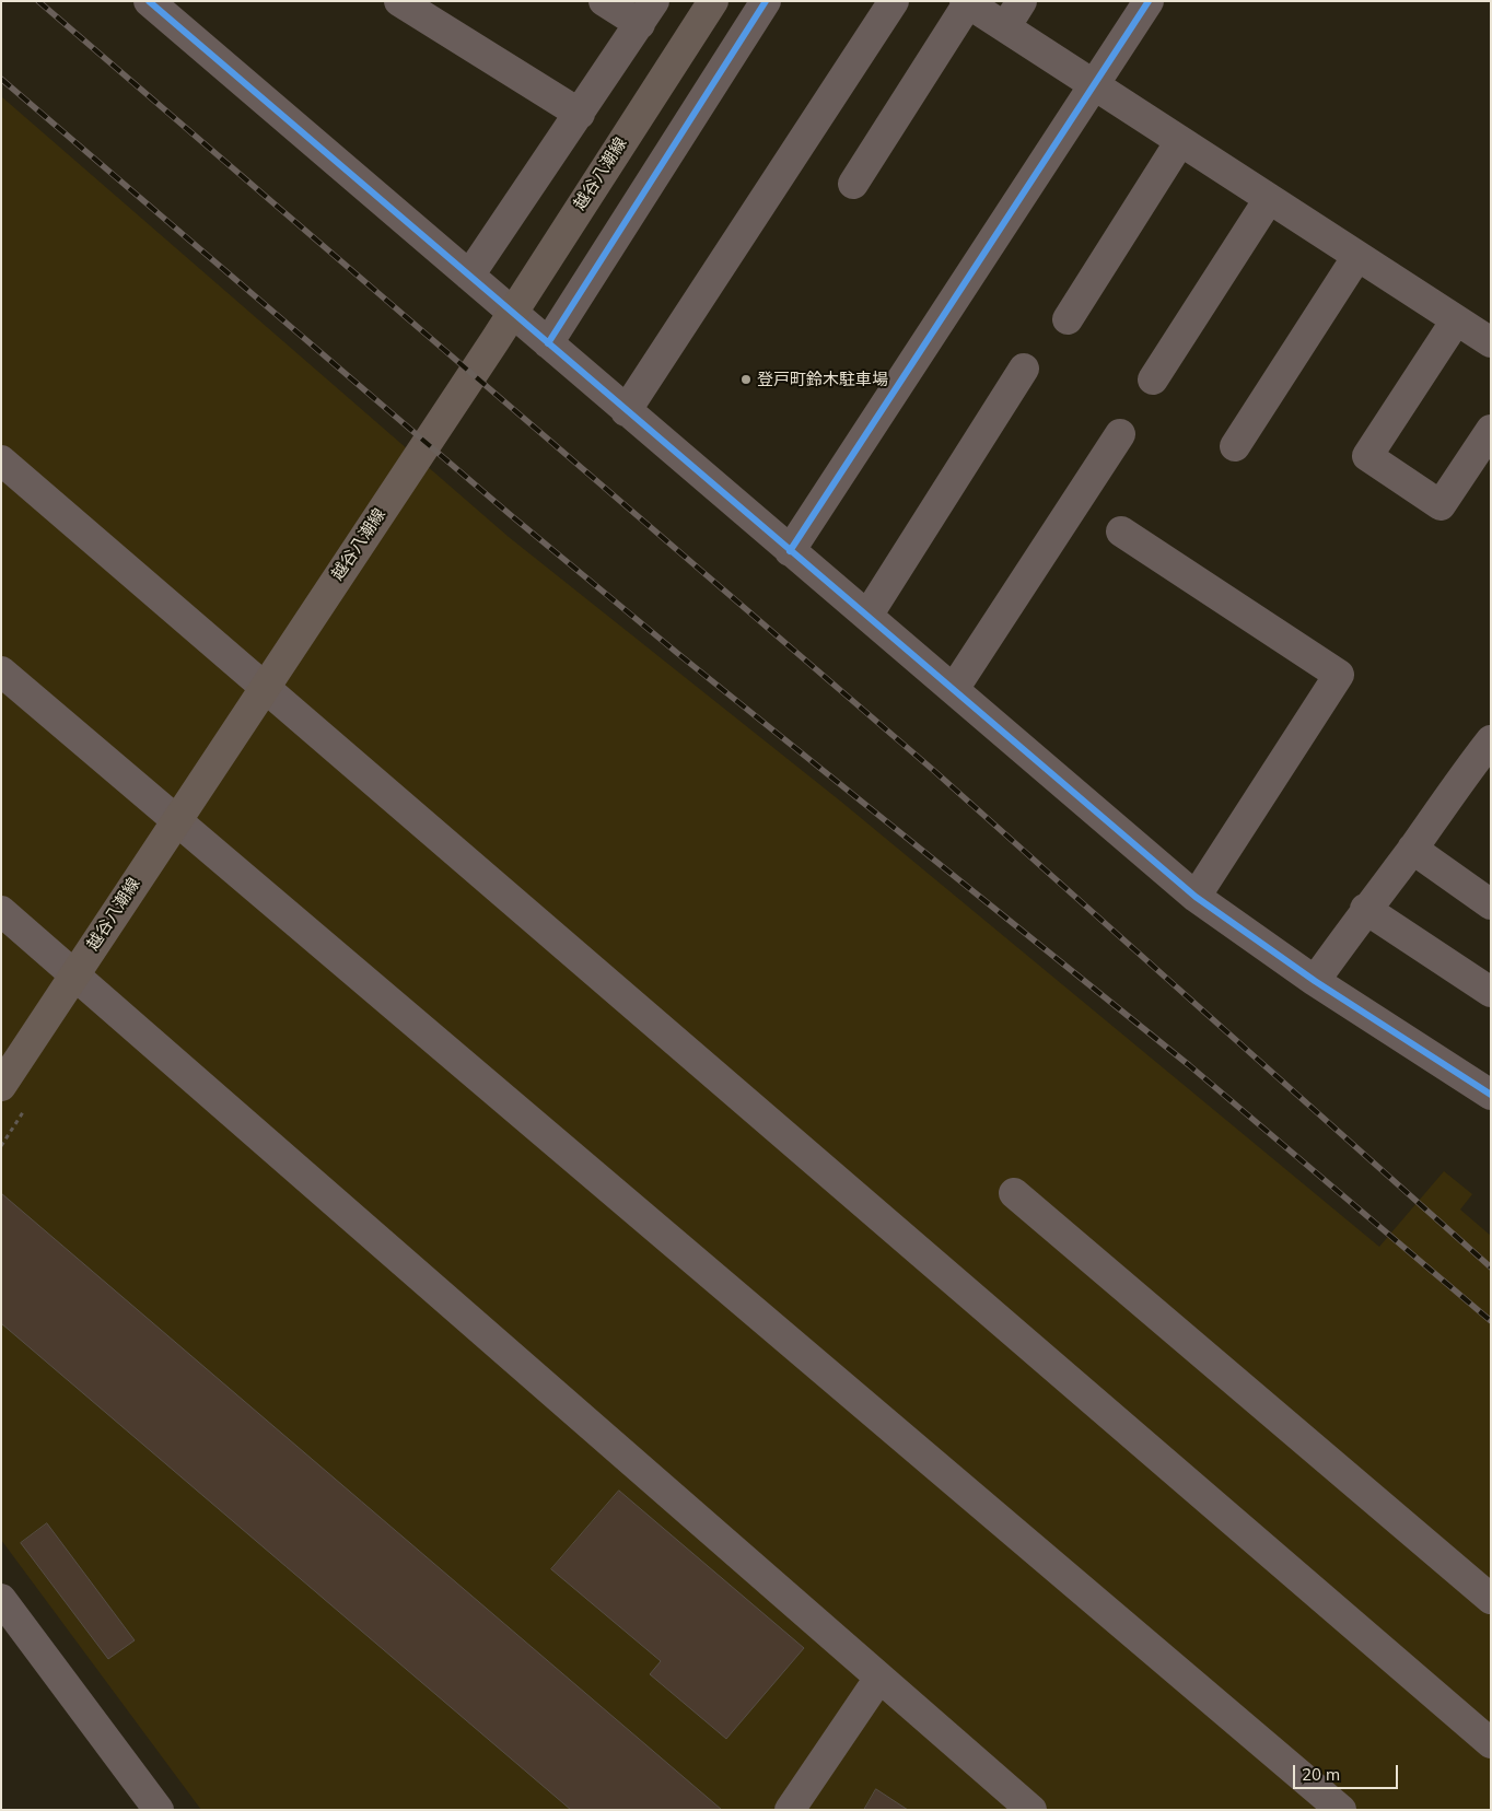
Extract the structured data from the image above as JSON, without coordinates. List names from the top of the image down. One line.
{"streets":{"main road":["越谷八潮線"]},"places":["登戸町鈴木駐車場"],"scale_bar":"20 m"}
